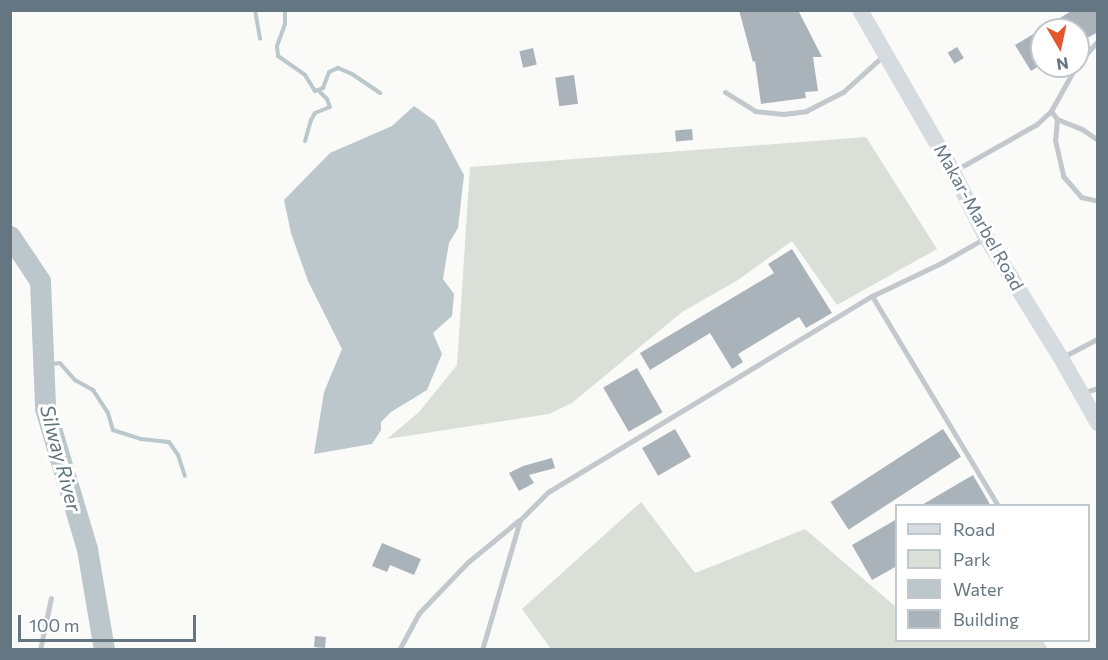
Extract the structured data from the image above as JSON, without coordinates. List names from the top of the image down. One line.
{"streets":{"main road":["Makar-Marbel Road"]},"water":["Silway River"],"legend":["Road","Park","Water","Building"],"scale_bar":"100 m","north":"bottom"}
